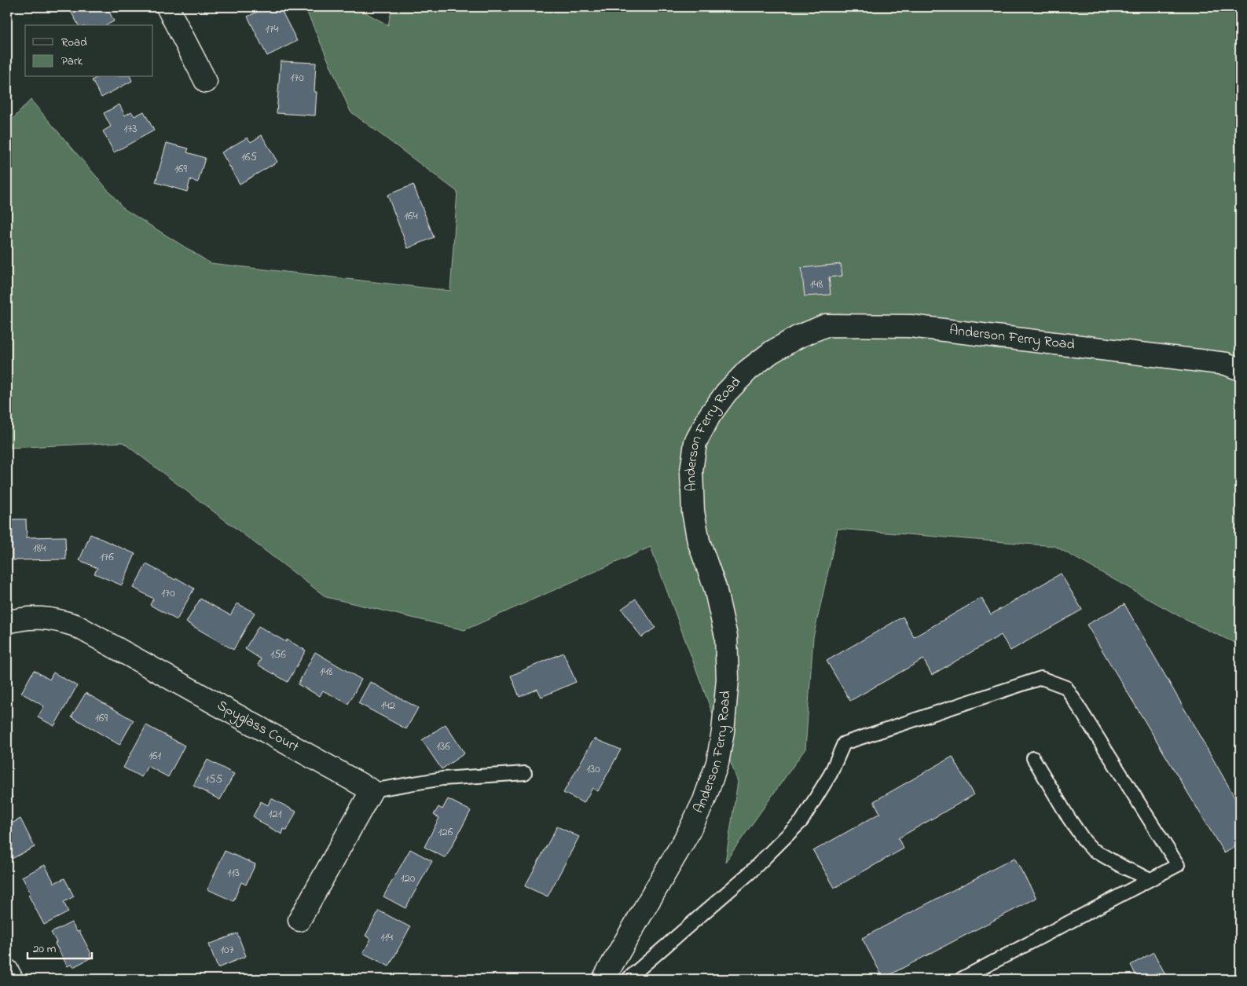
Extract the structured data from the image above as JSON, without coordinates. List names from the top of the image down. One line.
{"streets":{"street":["Anderson Ferry Road","Spyglass Court"]},"house_numbers":["174","170","173","165","169","164","148","184","176","170","156","148","142","169","136","161","130","155","121","126","113","120","114","107"],"legend":["Road","Park"],"scale_bar":"20 m"}
